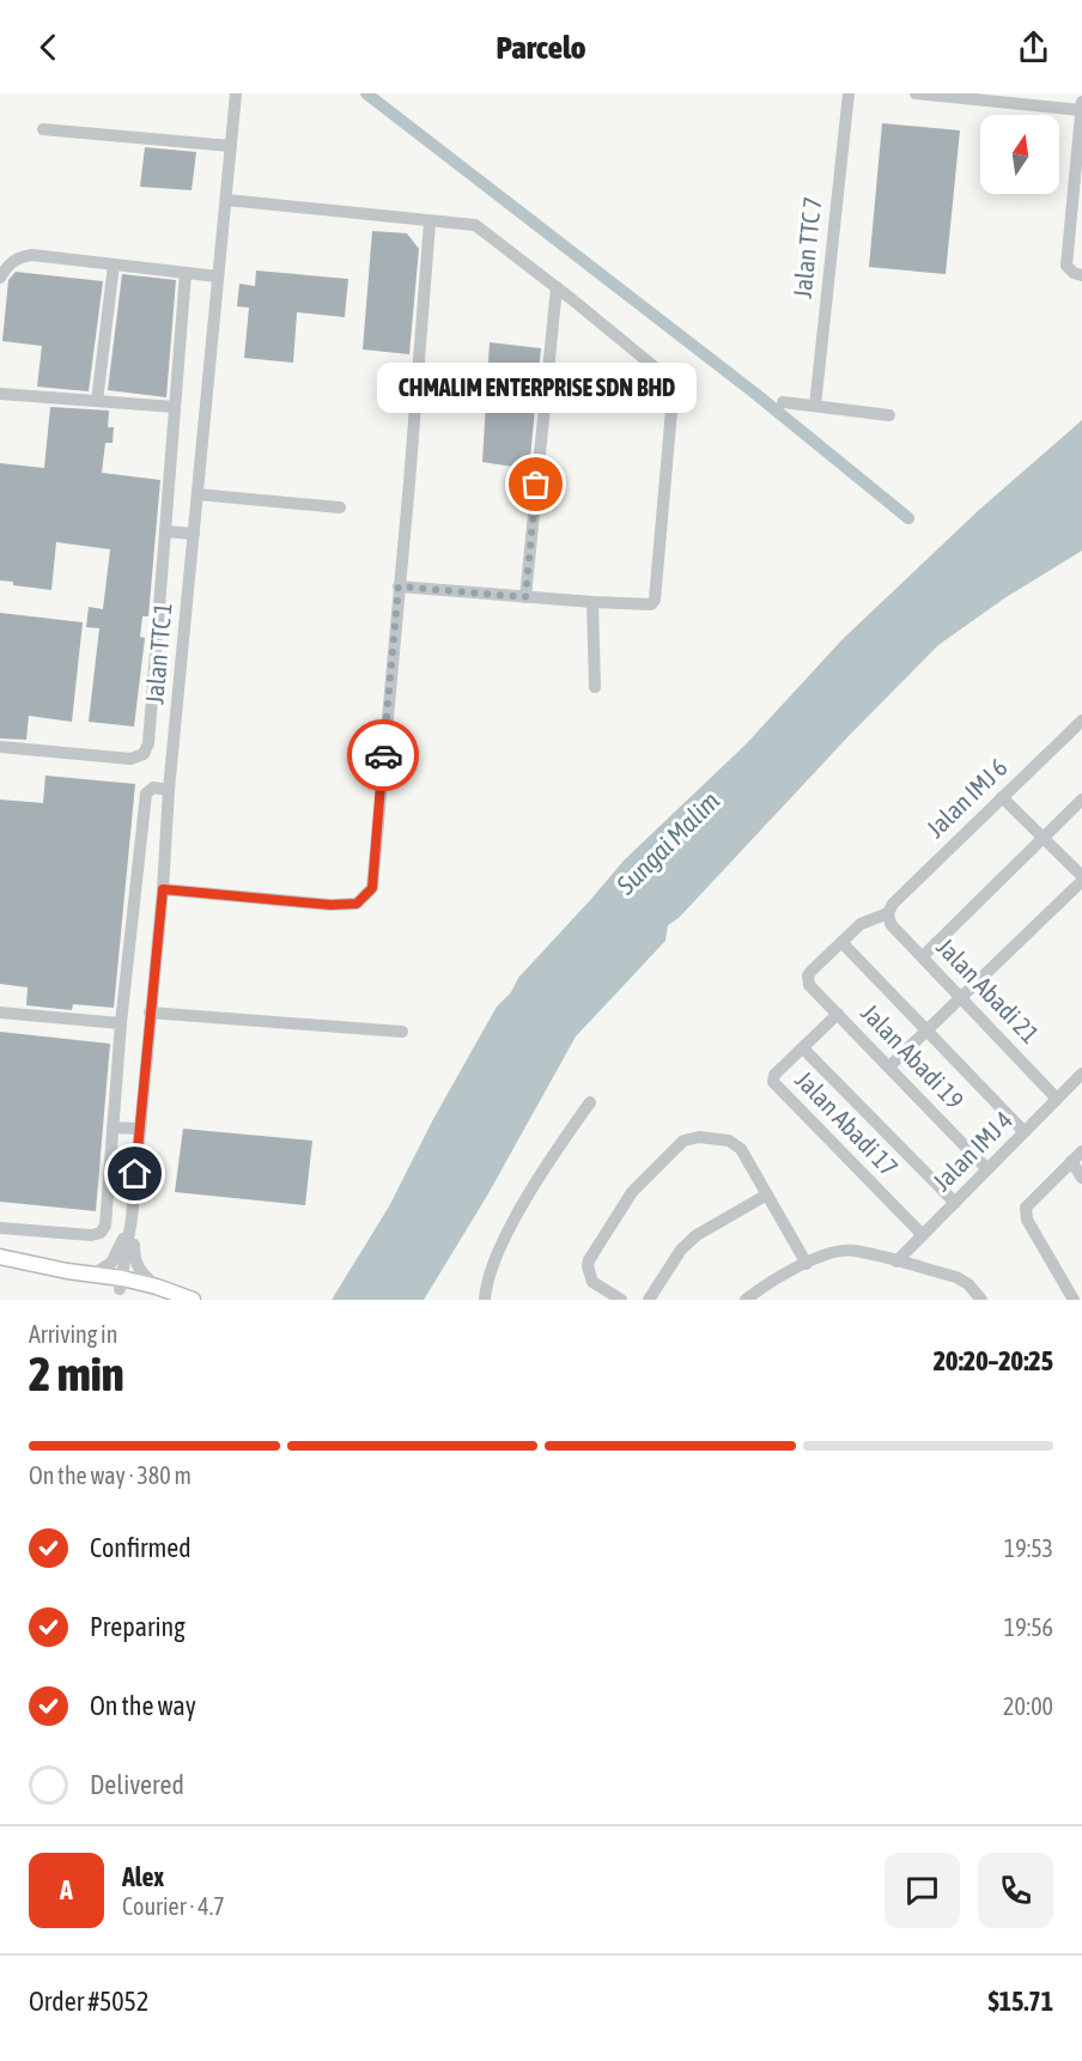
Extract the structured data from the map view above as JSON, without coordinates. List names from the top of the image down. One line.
{"streets":{"street":["Jalan TTC 7","Jalan TTC 1","Jalan IMJ 6","Jalan Abadi 21","Jalan Abadi 19","Jalan Abadi 17","Jalan IMJ 4"]},"crossings":[["Jalan IMJ 6","Jalan Abadi 21"],["Jalan Abadi 21","Jalan IMJ 4"],["Jalan Abadi 19","Jalan Abadi 17"],["Jalan Abadi 19","Jalan IMJ 4"],["Jalan Abadi 17","Jalan IMJ 4"]],"water":["Sungai Malim"],"places":["CHMALIM ENTERPRISE SDN BHD"],"north":"top","page":{"header":"Parcelo","bubble":"CHMALIM ENTERPRISE SDN BHD","heading":["2 min","Arriving in","20:20–20:25"],"panel":["Alex","Courier · 4.7","Order #5052","$15.71"],"bar":"On the way · 380 m","list":[["Confirmed","19:53"],["Preparing","19:56"],["On the way","20:00"],"Delivered"],"round":"A"}}
